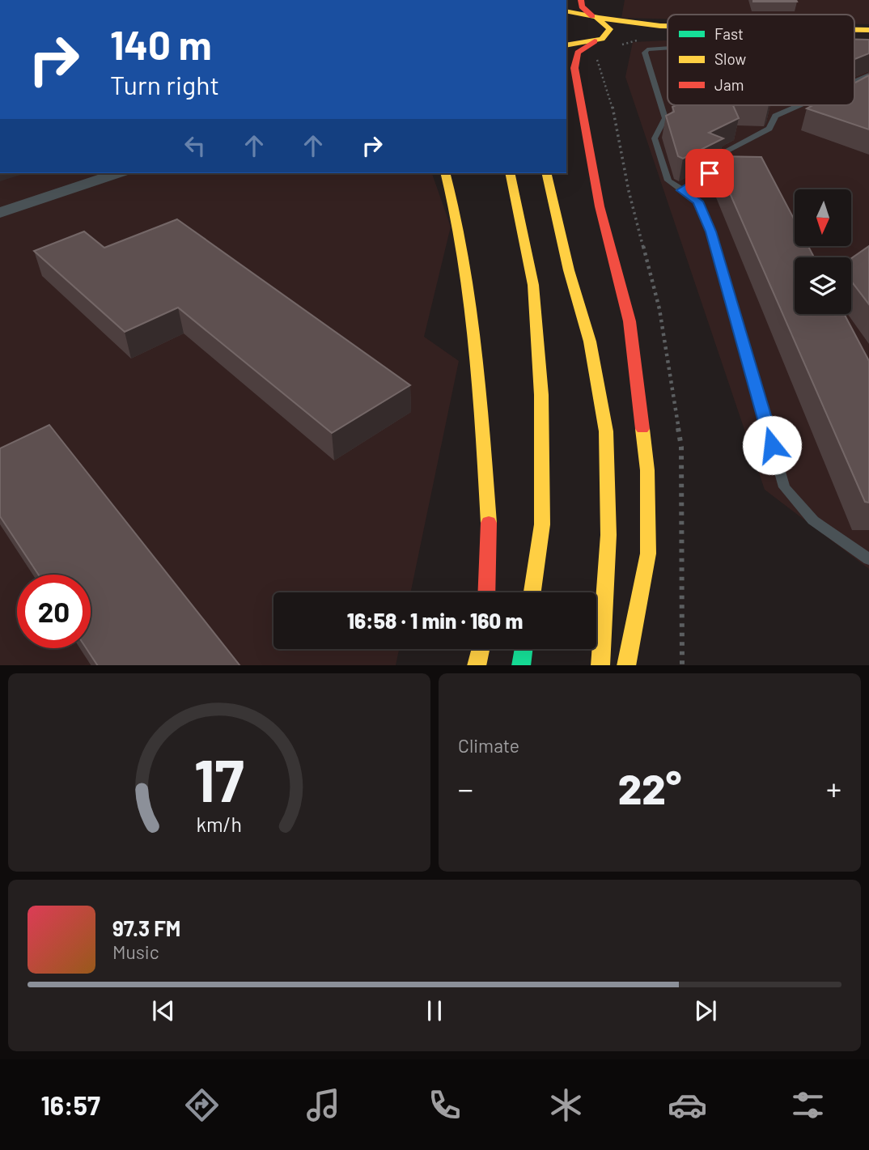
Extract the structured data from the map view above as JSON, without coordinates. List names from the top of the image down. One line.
{"legend":["Fast","Slow","Jam"],"north":"bottom","page":{"turn":["140 m","Turn right"],"limit":"20","trip":"16:58 · 1 min · 160 m","tile":"Climate","heat":["−","22°","+"],"song":["97.3 FM","Music"],"tabs":"16:57","gauge":["17","km/h"]}}
